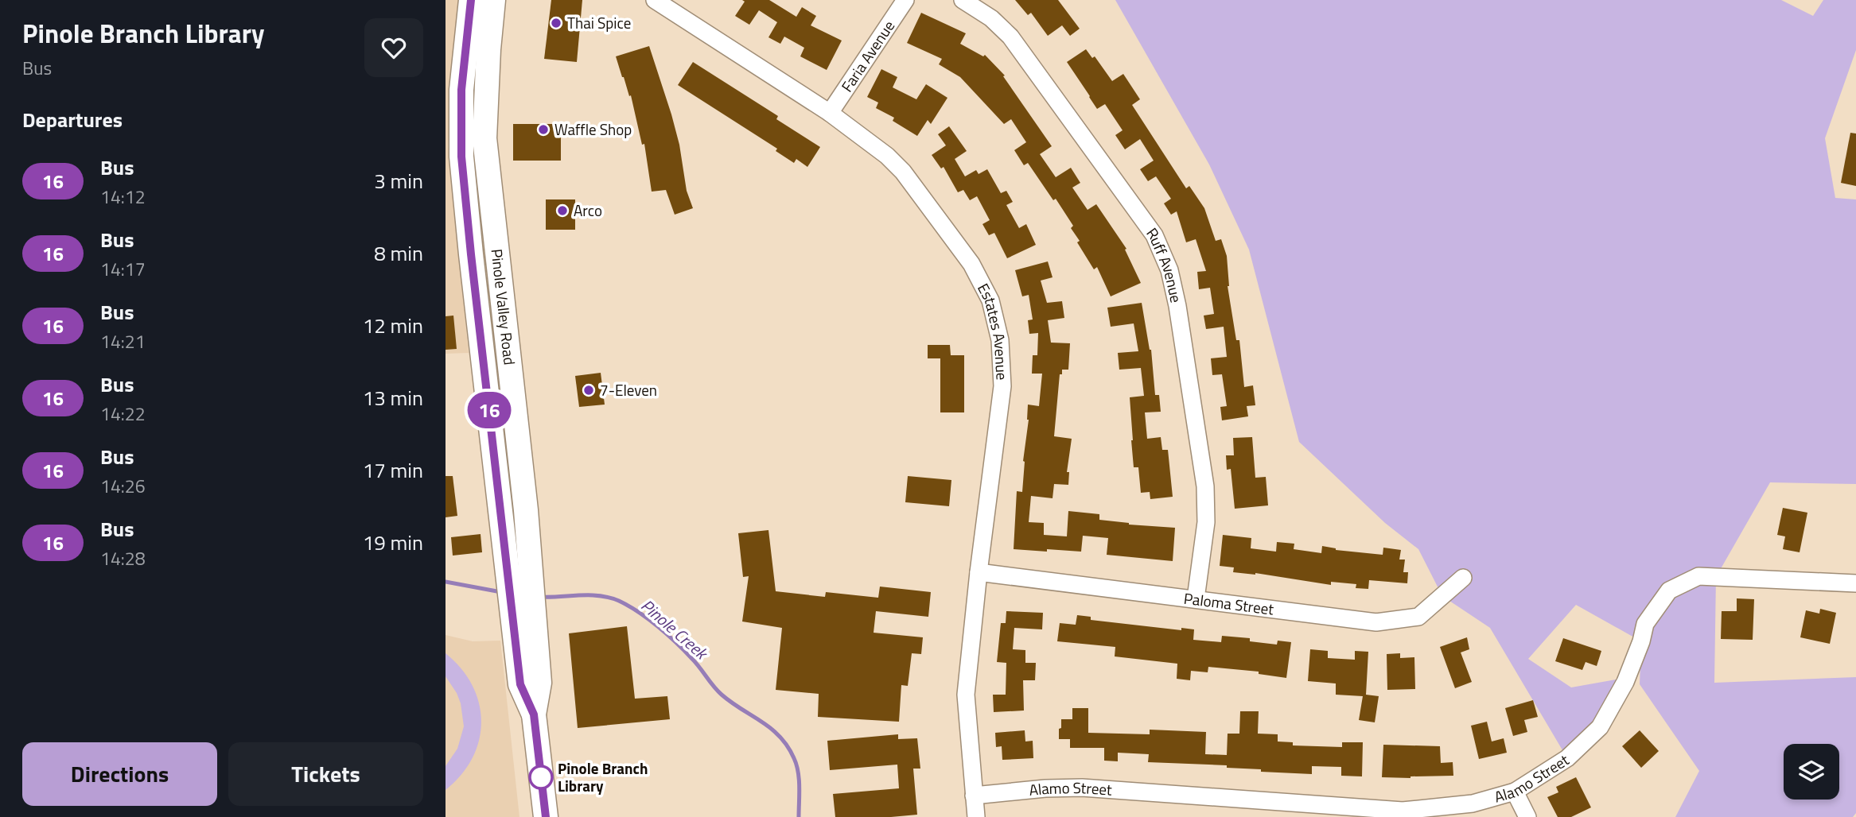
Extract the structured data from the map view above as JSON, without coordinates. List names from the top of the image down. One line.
{"streets":{"main road":["Pinole Valley Road"],"street":["Faria Avenue","Ruff Avenue","Estates Avenue","Paloma Street","Alamo Street"]},"crossings":[["Faria Avenue","Estates Avenue"],["Ruff Avenue","Paloma Street"],["Estates Avenue","Paloma Street"],["Estates Avenue","Alamo Street"]],"water":["Pinole Creek"],"places":["Thai Spice","Waffle Shop","Arco","7-Eleven","Pinole Branch Library"],"lines":["bus line 16"],"page":{"heading":[["Pinole Branch Library","Bus"],"Departures"],"on_map":"16","list":[{"mark":"16","name":"Bus","note":"14:12","value":"3 min"},{"mark":"16","name":"Bus","note":"14:17","value":"8 min"},{"mark":"16","name":"Bus","note":"14:21","value":"12 min"},{"mark":"16","name":"Bus","note":"14:22","value":"13 min"},{"mark":"16","name":"Bus","note":"14:26","value":"17 min"},{"mark":"16","name":"Bus","note":"14:28","value":"19 min"}],"buttons":["Directions","Tickets"]}}
